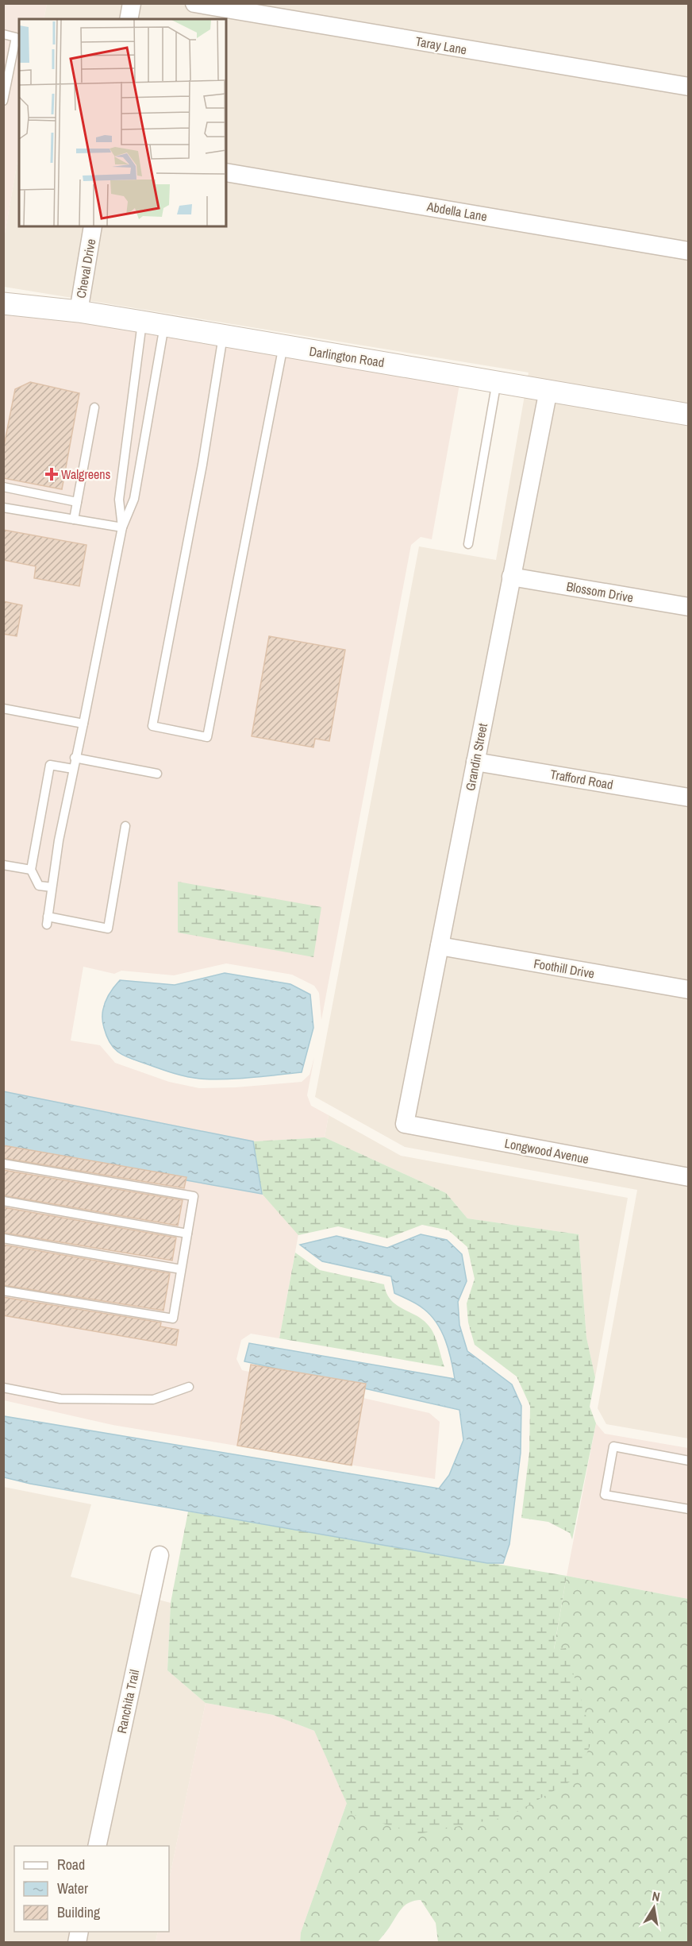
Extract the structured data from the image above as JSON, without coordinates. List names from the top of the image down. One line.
{"streets":{"street":["Taray Lane","Abdella Lane","Cheval Drive","Darlington Road","Blossom Drive","Grandin Street","Trafford Road","Foothill Drive","Longwood Avenue","Ranchita Trail"]},"crossings":[["Cheval Drive","Darlington Road"],["Darlington Road","Grandin Street"],["Blossom Drive","Grandin Street"],["Grandin Street","Trafford Road"],["Grandin Street","Foothill Drive"],["Grandin Street","Longwood Avenue"]],"places":{"health":["Walgreens"]},"legend":["Road","Water","Building"],"north":"top"}
